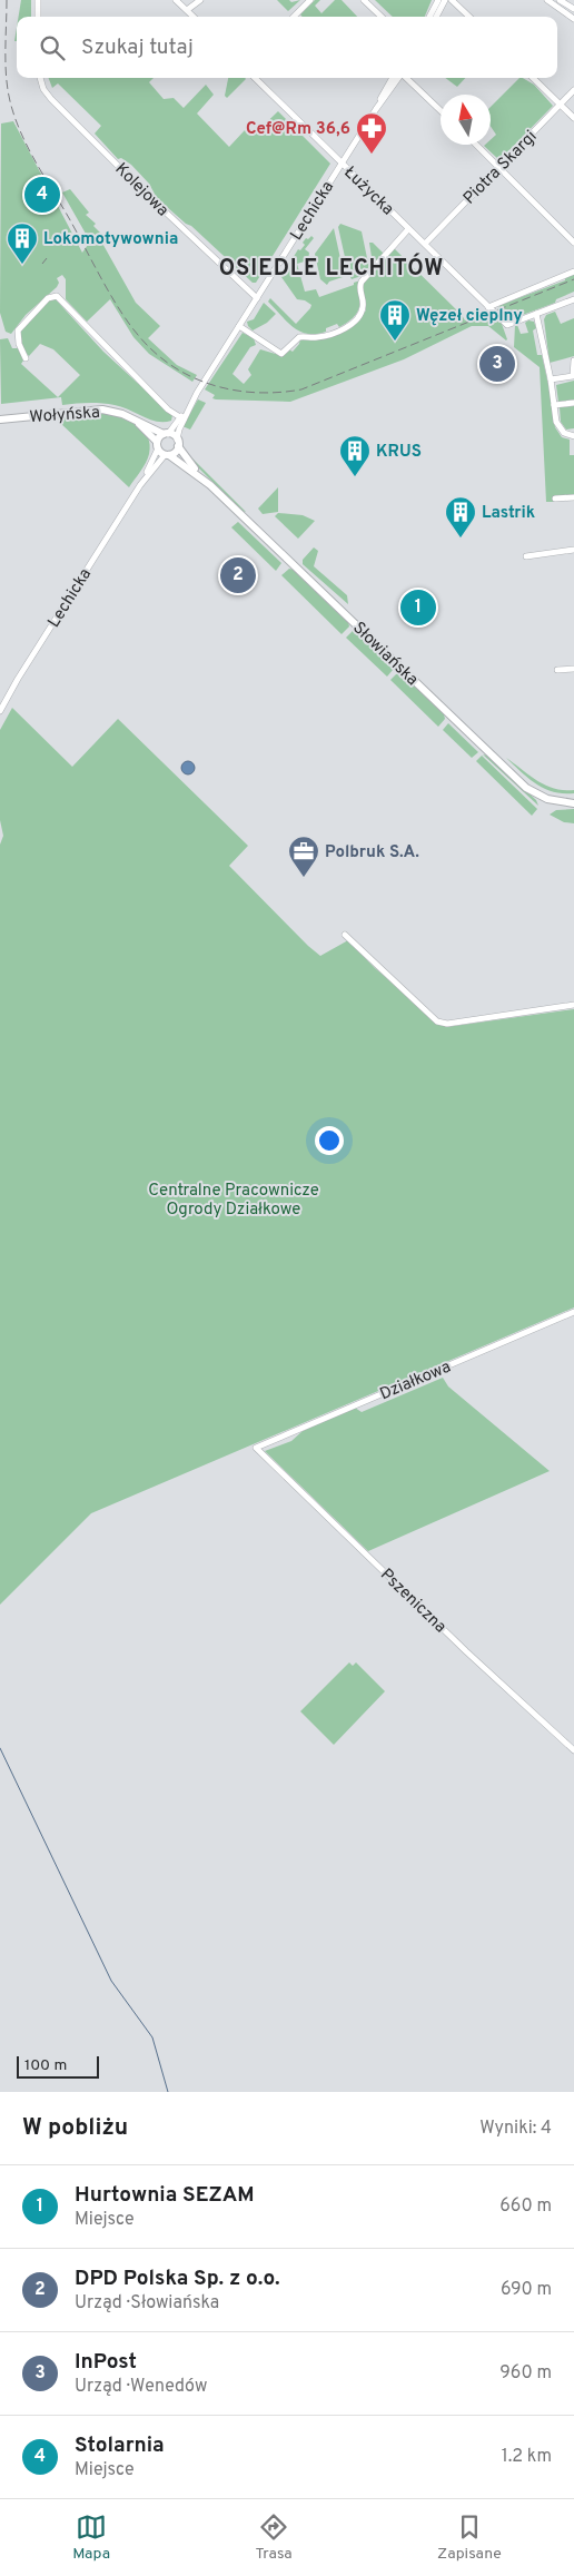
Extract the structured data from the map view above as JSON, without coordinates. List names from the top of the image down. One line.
{"streets":{"main road":["Wołyńska","Słowiańska"],"street":["Piotra Skargi","Kolejowa","Łużycka","Lechicka","Działkowa","Pszeniczna"]},"crossings":[["Piotra Skargi","Łużycka"],["Kolejowa","Lechicka"],["Łużycka","Lechicka"],["Lechicka","Wołyńska"],["Lechicka","Słowiańska"],["Wołyńska","Słowiańska"],["Działkowa","Pszeniczna"]],"districts":["OSIEDLE LECHITÓW"],"parks":["Centralne Pracownicze Ogrody Działkowe"],"places":{"pharmacy":["Cef@Rm 36,6"],"building":["Lokomotywownia","Węzeł cieplny","KRUS","Lastrik"],"office":["Polbruk S.A."]},"scale_bar":"100 m","north":"top","page":{"search":"Szukaj tutaj","pins":["4","3","2","1"],"scale":"100 m","heading":["W pobliżu","Wyniki: 4"],"list":[{"mark":"1","name":"Hurtownia SEZAM","note":"Miejsce","value":"660 m"},{"mark":"2","name":"DPD Polska Sp. z o.o.","note":"Urząd · Słowiańska","value":"690 m"},{"mark":"3","name":"InPost","note":"Urząd · Wenedów","value":"960 m"},{"mark":"4","name":"Stolarnia","note":"Miejsce","value":"1.2 km"}],"nav":["Mapa","Trasa","Zapisane"]}}
